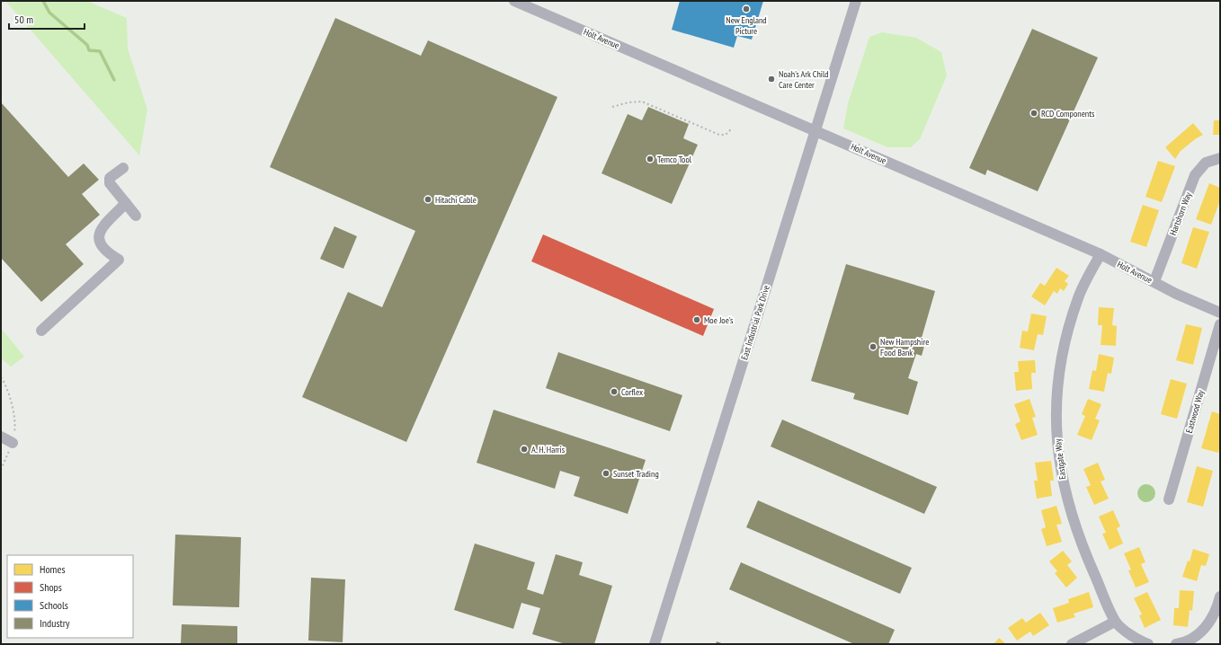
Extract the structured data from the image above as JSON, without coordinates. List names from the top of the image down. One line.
{"streets":{"street":["Holt Avenue","Hartshorn Way","East Industrial Park Drive","Eastwood Way","Eastgate Way"]},"crossings":[["Holt Avenue","Hartshorn Way"],["Holt Avenue","East Industrial Park Drive"],["Holt Avenue","Eastgate Way"]],"places":["New England Picture","Noah's Ark Child Care Center","RCD Components","Temco Tool","Hitachi Cable","Moe Joe's","New Hampshire Food Bank","Corflex","A. H. Harris","Sunset Trading"],"legend":["Homes","Shops","Schools","Industry"],"scale_bar":"50 m"}
